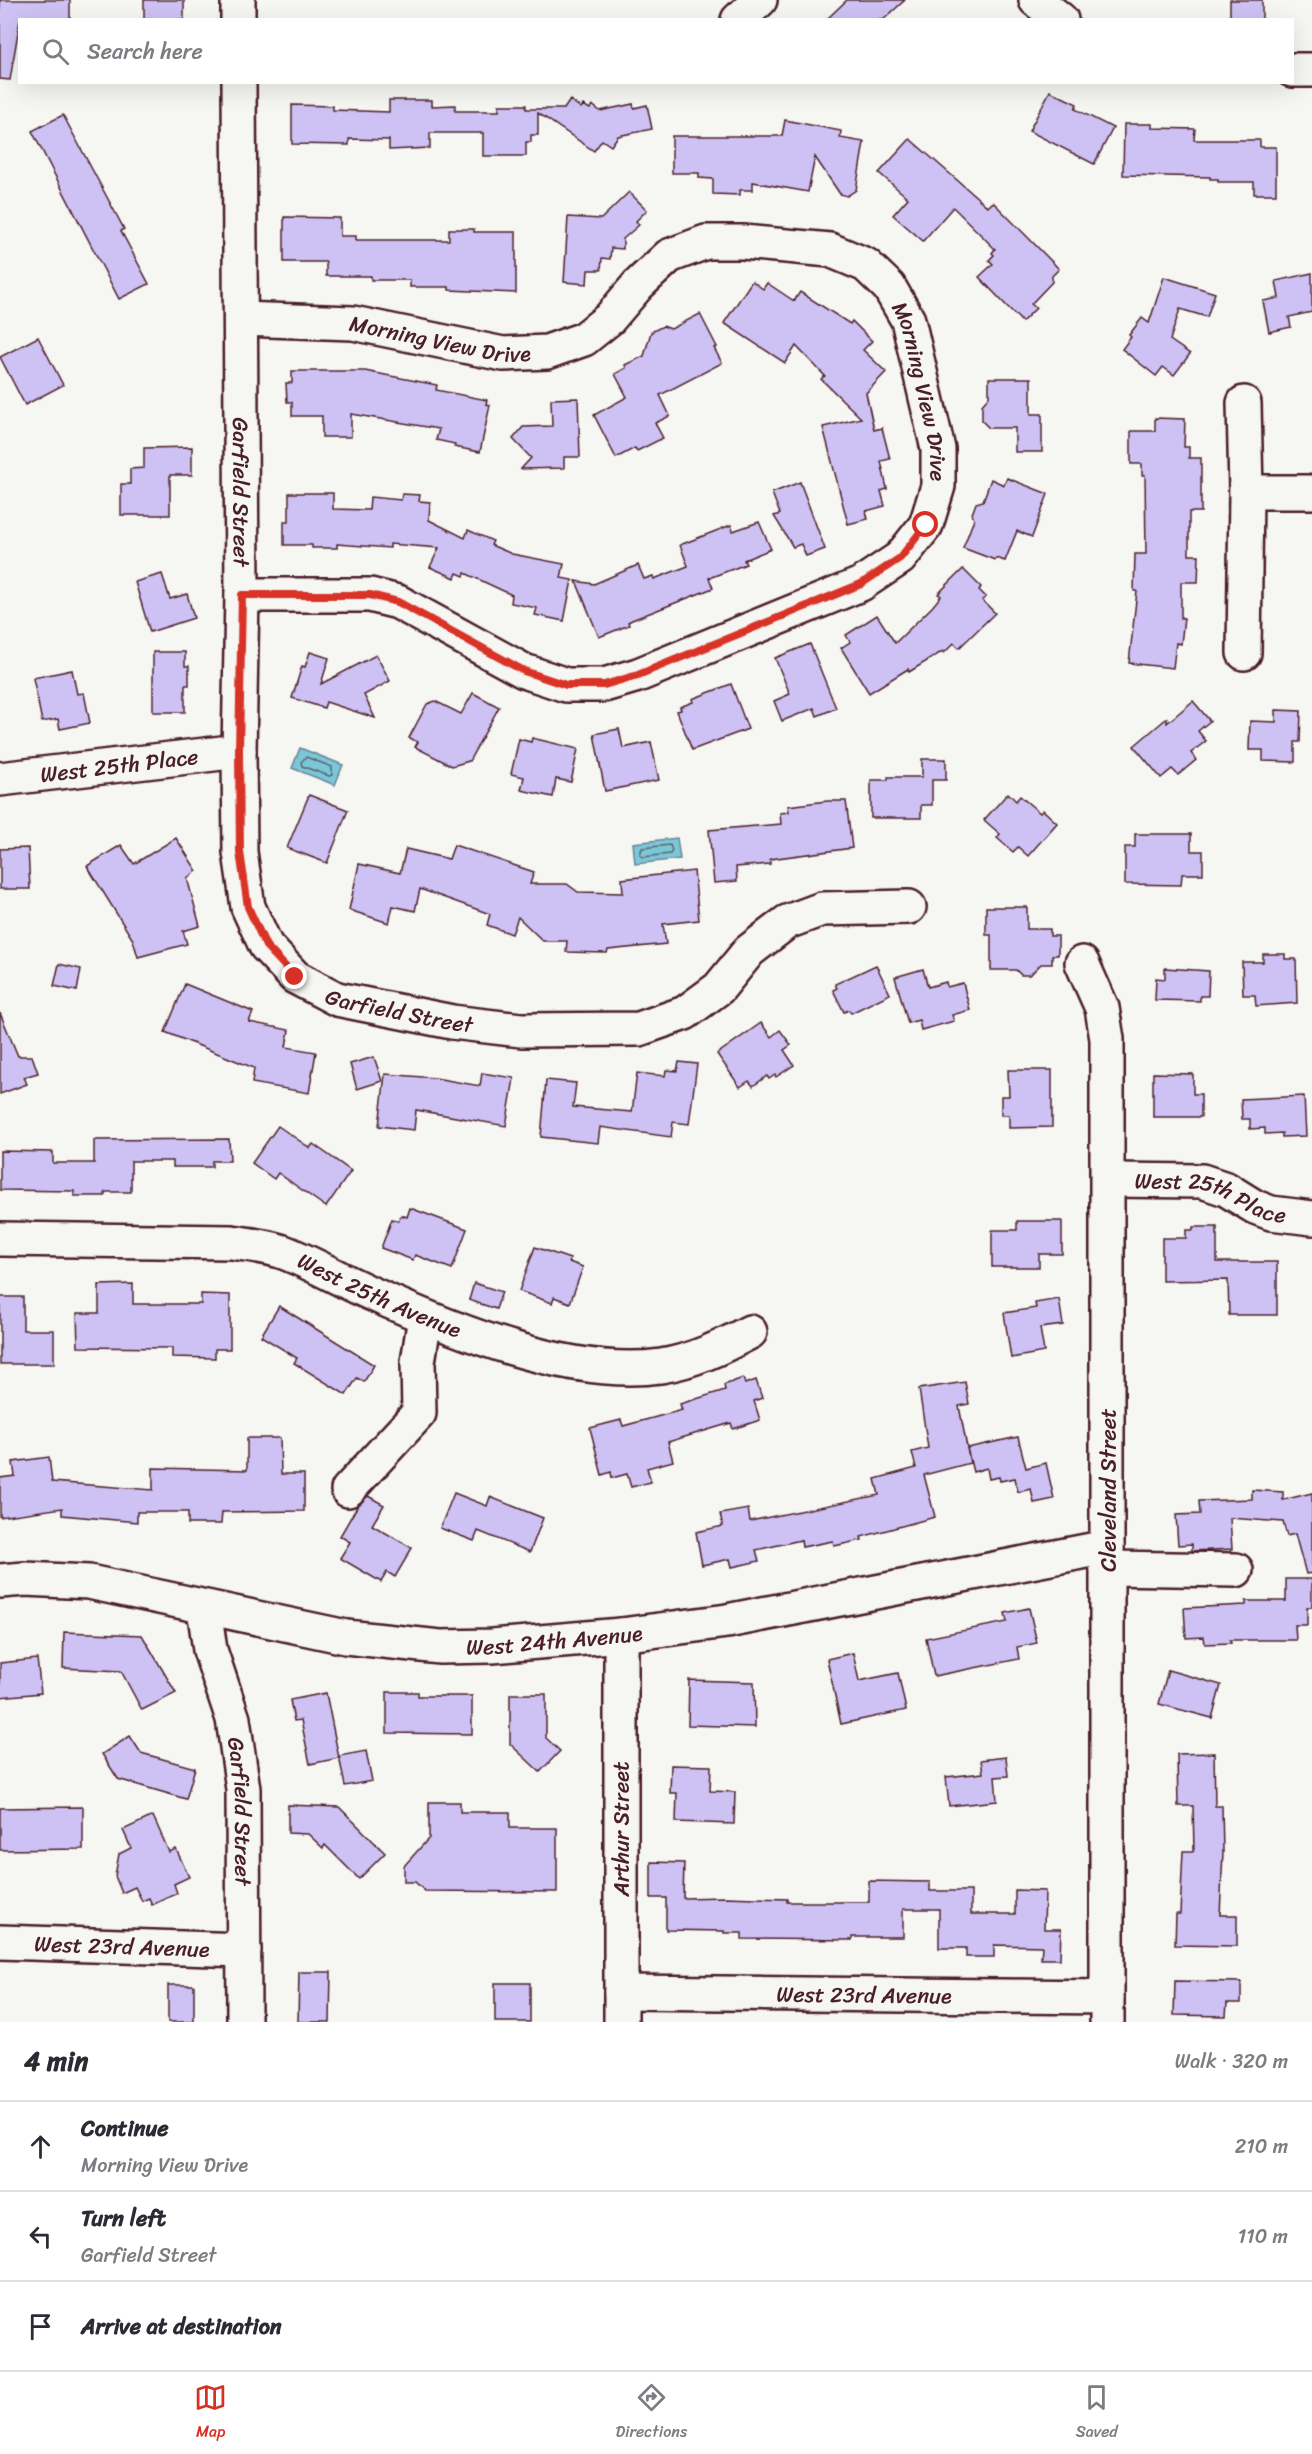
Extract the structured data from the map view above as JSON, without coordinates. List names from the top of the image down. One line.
{"streets":{"street":["Morning View Drive","Garfield Street","West 25th Place","West 25th Avenue","Cleveland Street","West 24th Avenue","Arthur Street","West 23rd Avenue"]},"crossings":[["Morning View Drive","Garfield Street"],["Garfield Street","West 25th Place"],["Garfield Street","West 24th Avenue"],["Garfield Street","West 23rd Avenue"],["West 25th Place","Cleveland Street"],["Cleveland Street","West 24th Avenue"],["Cleveland Street","West 23rd Avenue"],["West 24th Avenue","Arthur Street"],["Arthur Street","West 23rd Avenue"]],"page":{"search":"Search here","heading":["4 min","Walk · 320 m"],"list":[["Continue","Morning View Drive","210 m"],["Turn left","Garfield Street","110 m"],"Arrive at destination"],"nav":["Map","Directions","Saved"]}}
